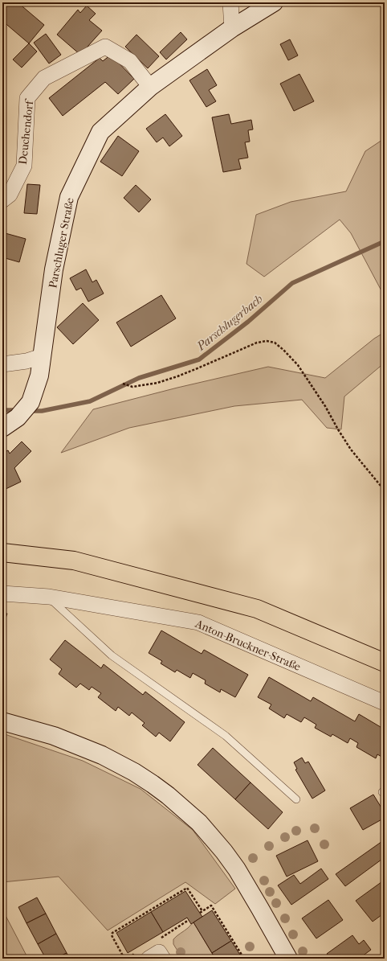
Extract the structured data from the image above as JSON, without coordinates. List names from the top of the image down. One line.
{"streets":{"main road":["Parschluger Straße"],"street":["Deuchendorf","Anton-Bruckner-Straße"]},"crossings":[["Deuchendorf","Parschluger Straße"]],"water":["Parschlugerbach"]}
